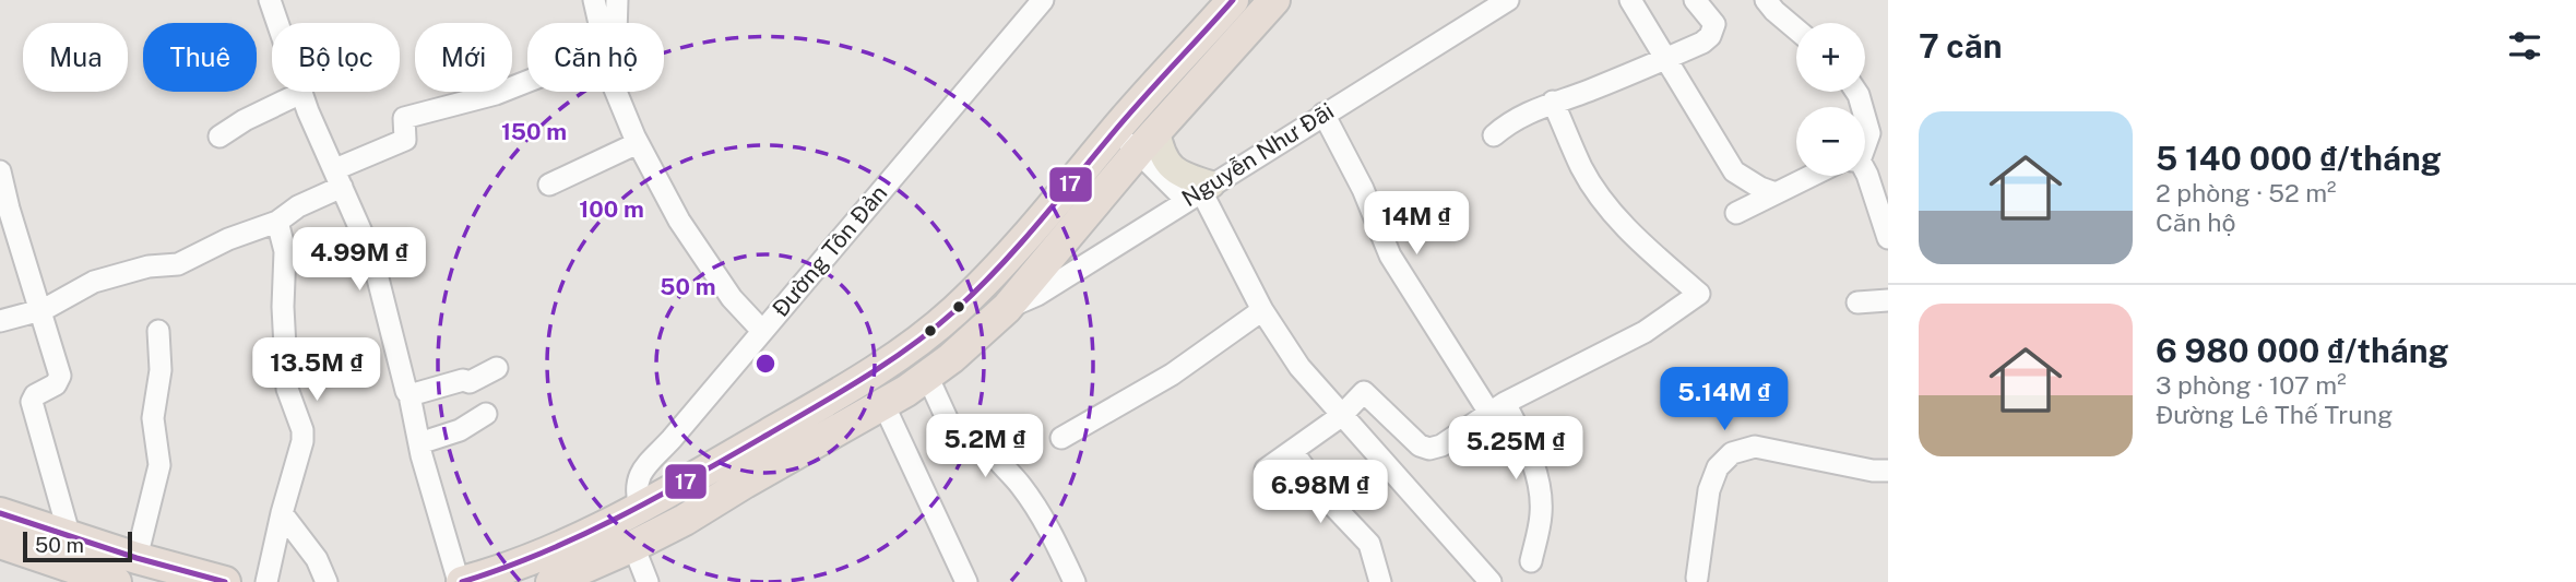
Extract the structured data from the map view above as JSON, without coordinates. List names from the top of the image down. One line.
{"streets":{"street":["Nguyễn Như Đãi","Đường Tôn Đản"]},"lines":["transit line 17"],"scale_bar":"50 m","page":{"heading":"7 căn","map_buttons":["+","−"],"chip":["Mua","Thuê","Bộ lọc","Mới","Căn hộ"],"list":[{"name":"5 140 000 ₫/tháng","note":"2 phòng · 52 m² · Căn hộ"},{"name":"6 980 000 ₫/tháng","note":"3 phòng · 107 m² · Đường Lê Thế Trung"}],"price":["14M ₫","4.99M ₫","13.5M ₫","5.14M ₫","5.2M ₫","5.25M ₫","6.98M ₫"],"scale":"50 m"},"rings":["150 m","100 m","50 m"]}
